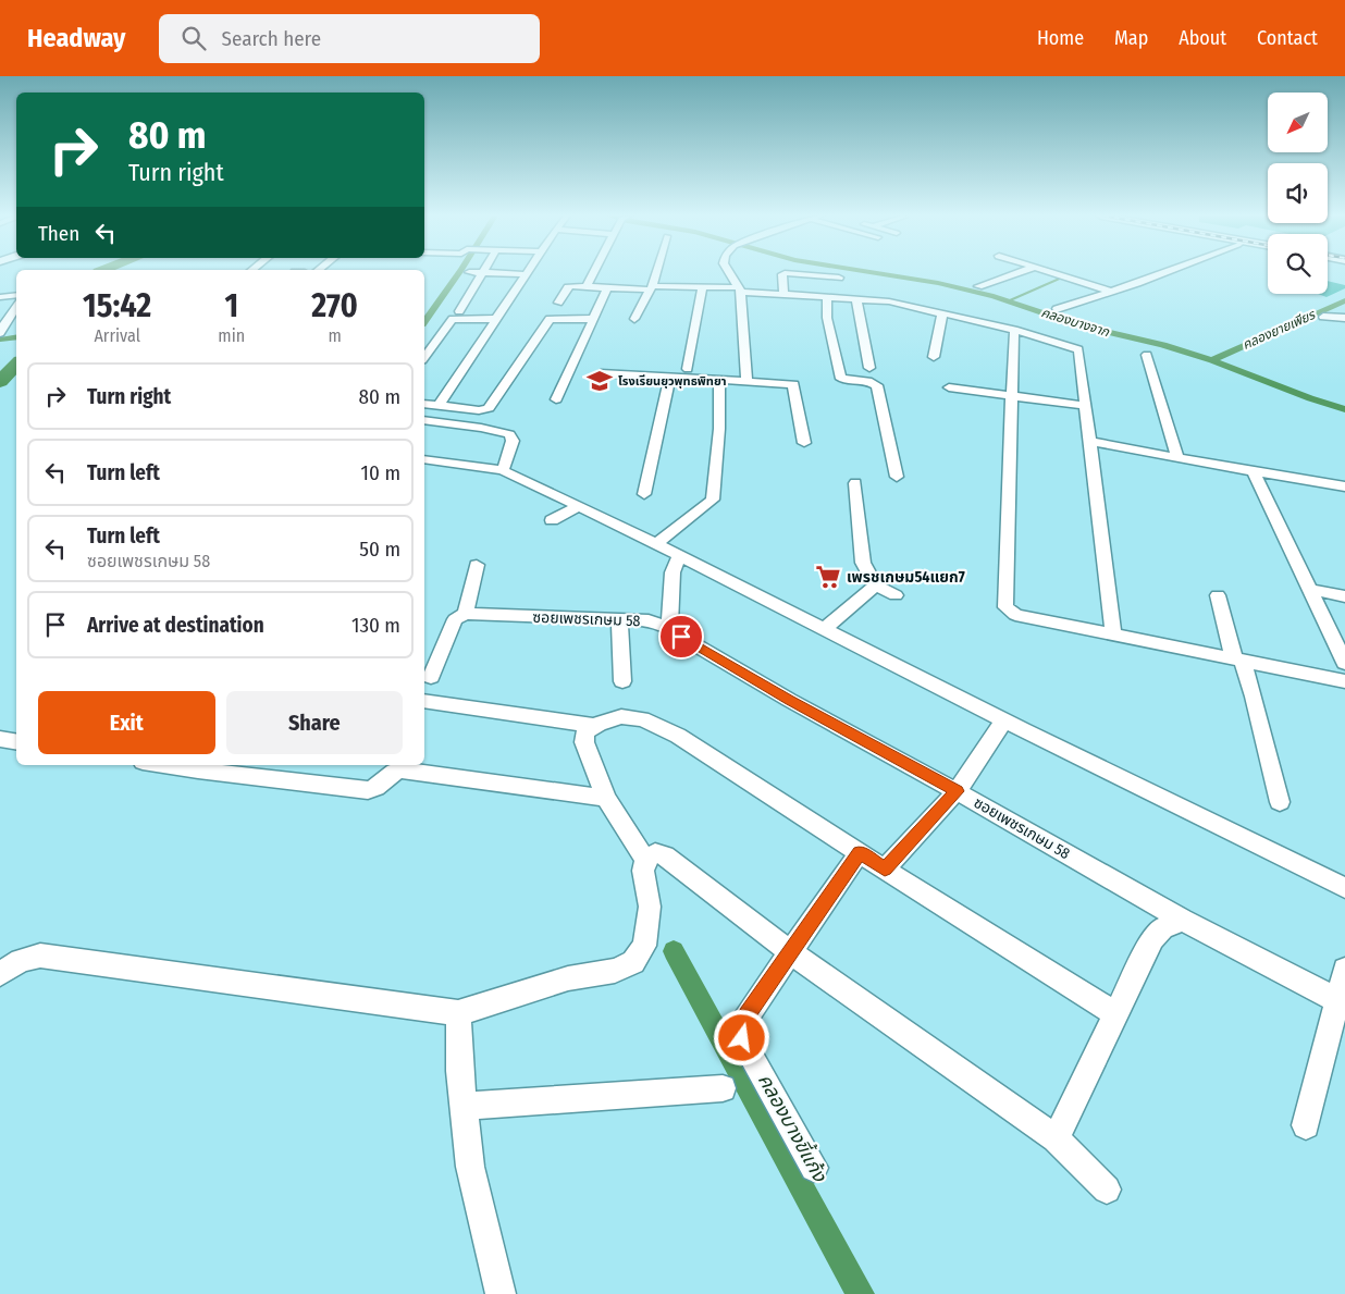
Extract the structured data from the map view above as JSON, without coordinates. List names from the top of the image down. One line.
{"streets":{"street":["ซอยเพชรเกษม 58"]},"water":["คลองบางจาก","คลองยายเพียร","คลองบางขี้แก้ง"],"places":{"school or university":["โรงเรียนยุวพุทธพิทยา"],"supermarket":["เพรชเกษม54แยก7"]},"north":"bottom left","page":{"header":"Headway","search":"Search here","nav":["Home","Map","About","Contact"],"turn":["80 m","Turn right"],"then":"Then","eta":["15:42","Arrival","1","min","270","m"],"list":[{"name":"Turn right","value":"80 m"},{"name":"Turn left","value":"10 m"},{"name":"Turn left","note":"ซอยเพชรเกษม 58","value":"50 m"},{"name":"Arrive at destination","value":"130 m"}],"buttons":["Exit","Share"]}}
